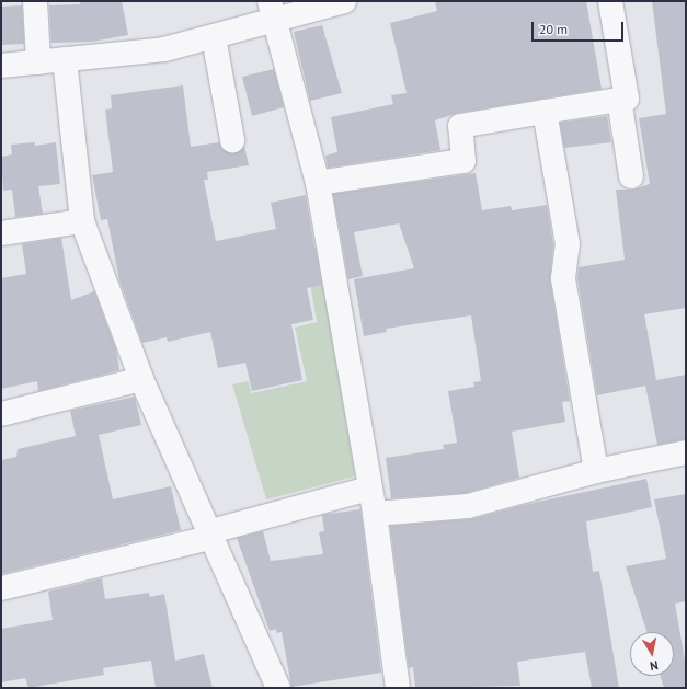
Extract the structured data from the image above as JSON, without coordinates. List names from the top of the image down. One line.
{"scale_bar":"20 m","north":"bottom"}
